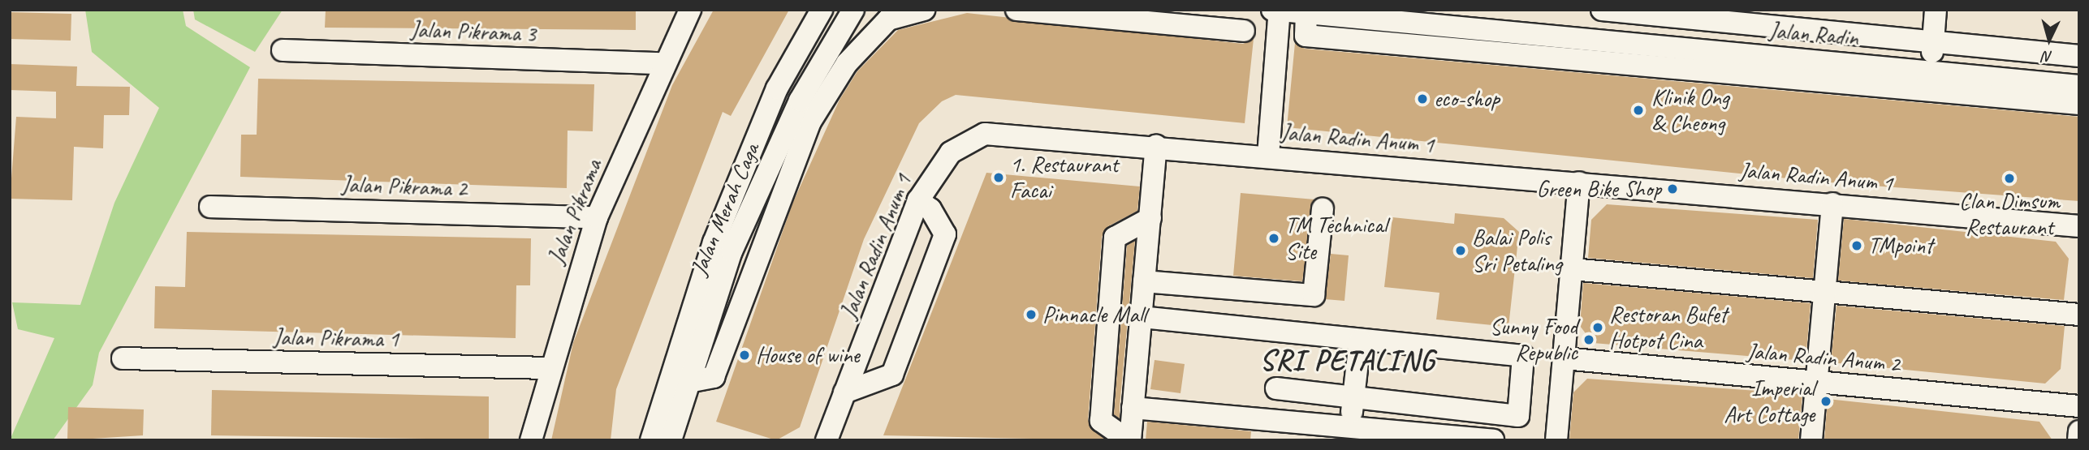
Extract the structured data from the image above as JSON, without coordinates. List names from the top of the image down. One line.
{"streets":{"street":["Jalan Pikrama 3","Jalan Radin","Jalan Radin Anum 1","Jalan Pikrama 2","Jalan Merah Caga","Jalan Pikrama","Jalan Pikrama 1","Jalan Radin Anum 2"]},"crossings":[["Jalan Pikrama 3","Jalan Pikrama"],["Jalan Pikrama 2","Jalan Pikrama"],["Jalan Pikrama","Jalan Pikrama 1"]],"districts":["SRI PETALING"],"places":["eco-shop","Klinik Ong & Cheong","1. Restaurant Facai","Clan Dimsum Restaurant","Green Bike Shop","TM Technical Site","TMpoint","Balai Polis Sri Petaling","Pinnacle Mall","Restoran Bufet Hotpot Cina","Sunny Food Republic","House of wine","Imperial Art Cottage"],"north":"bottom"}
